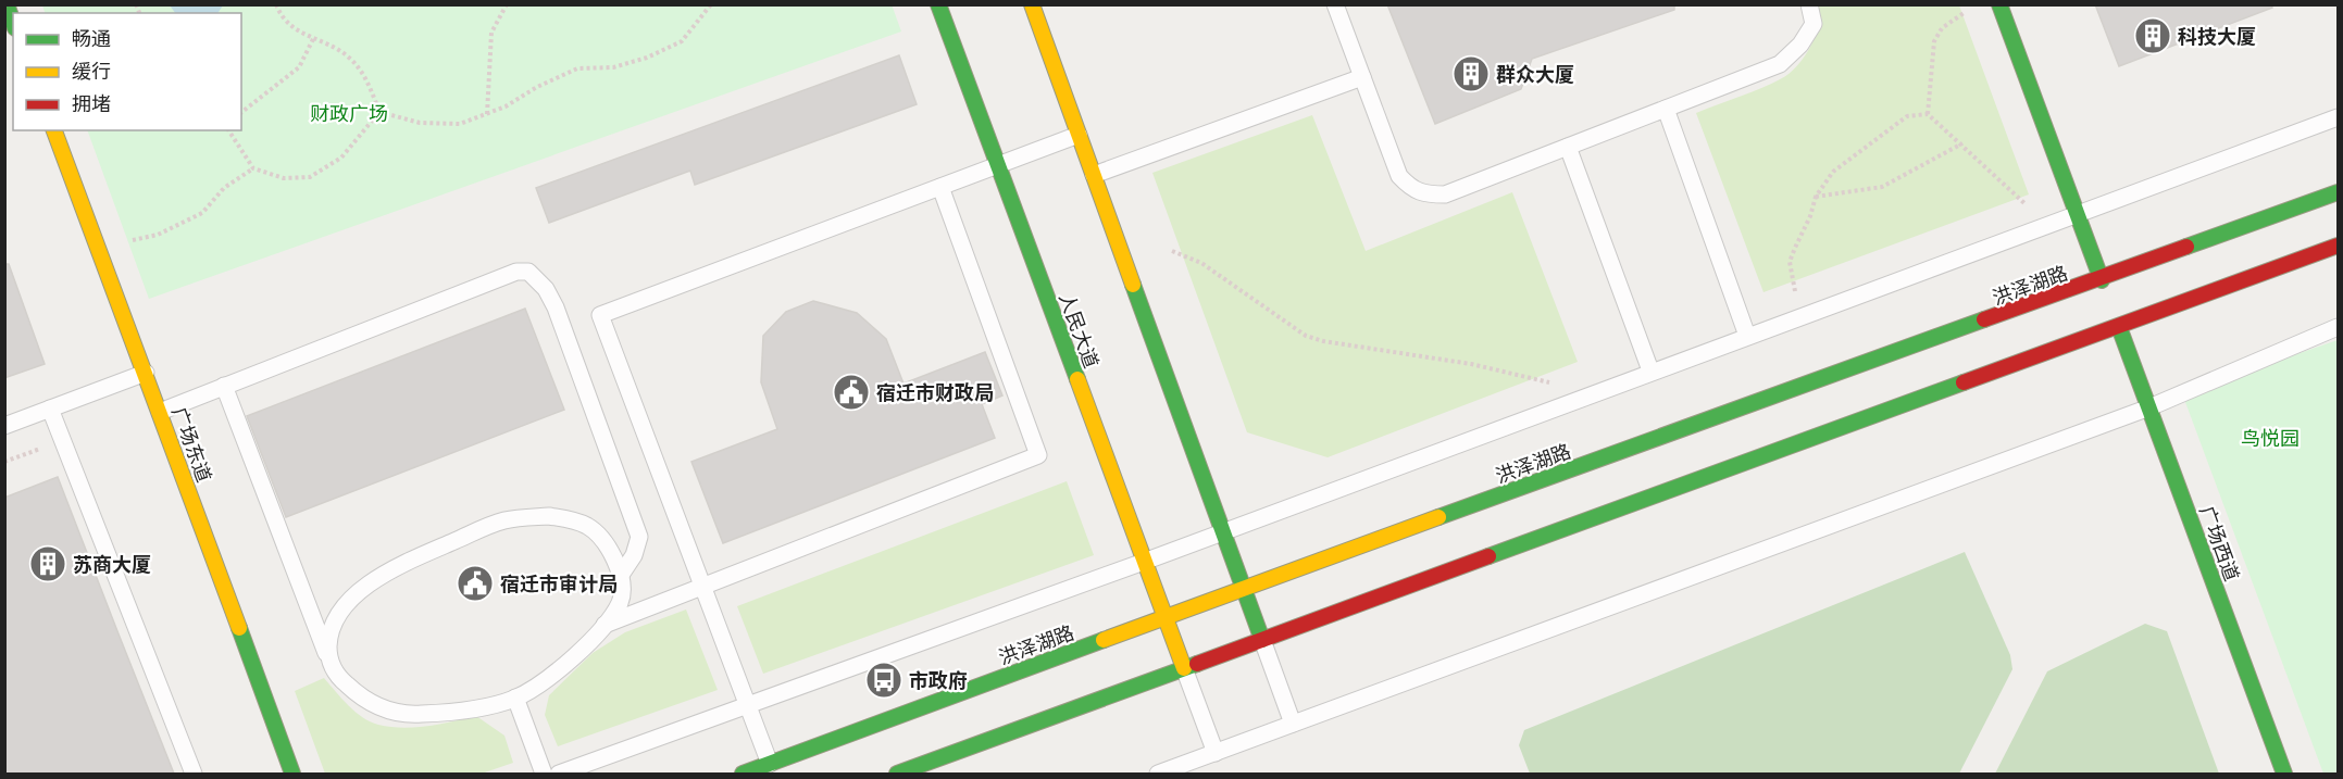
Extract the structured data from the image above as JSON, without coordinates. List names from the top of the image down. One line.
{"streets":{"main road":["洪泽湖路","人民大道","广场东道","广场西道"]},"crossings":[["洪泽湖路","人民大道"]],"parks":["财政广场","鸟悦园"],"places":{"building":["科技大厦","群众大厦","苏商大厦"],"public building":["宿迁市财政局","宿迁市审计局"],"bus stop":["市政府"]},"legend":["畅通","缓行","拥堵"]}
